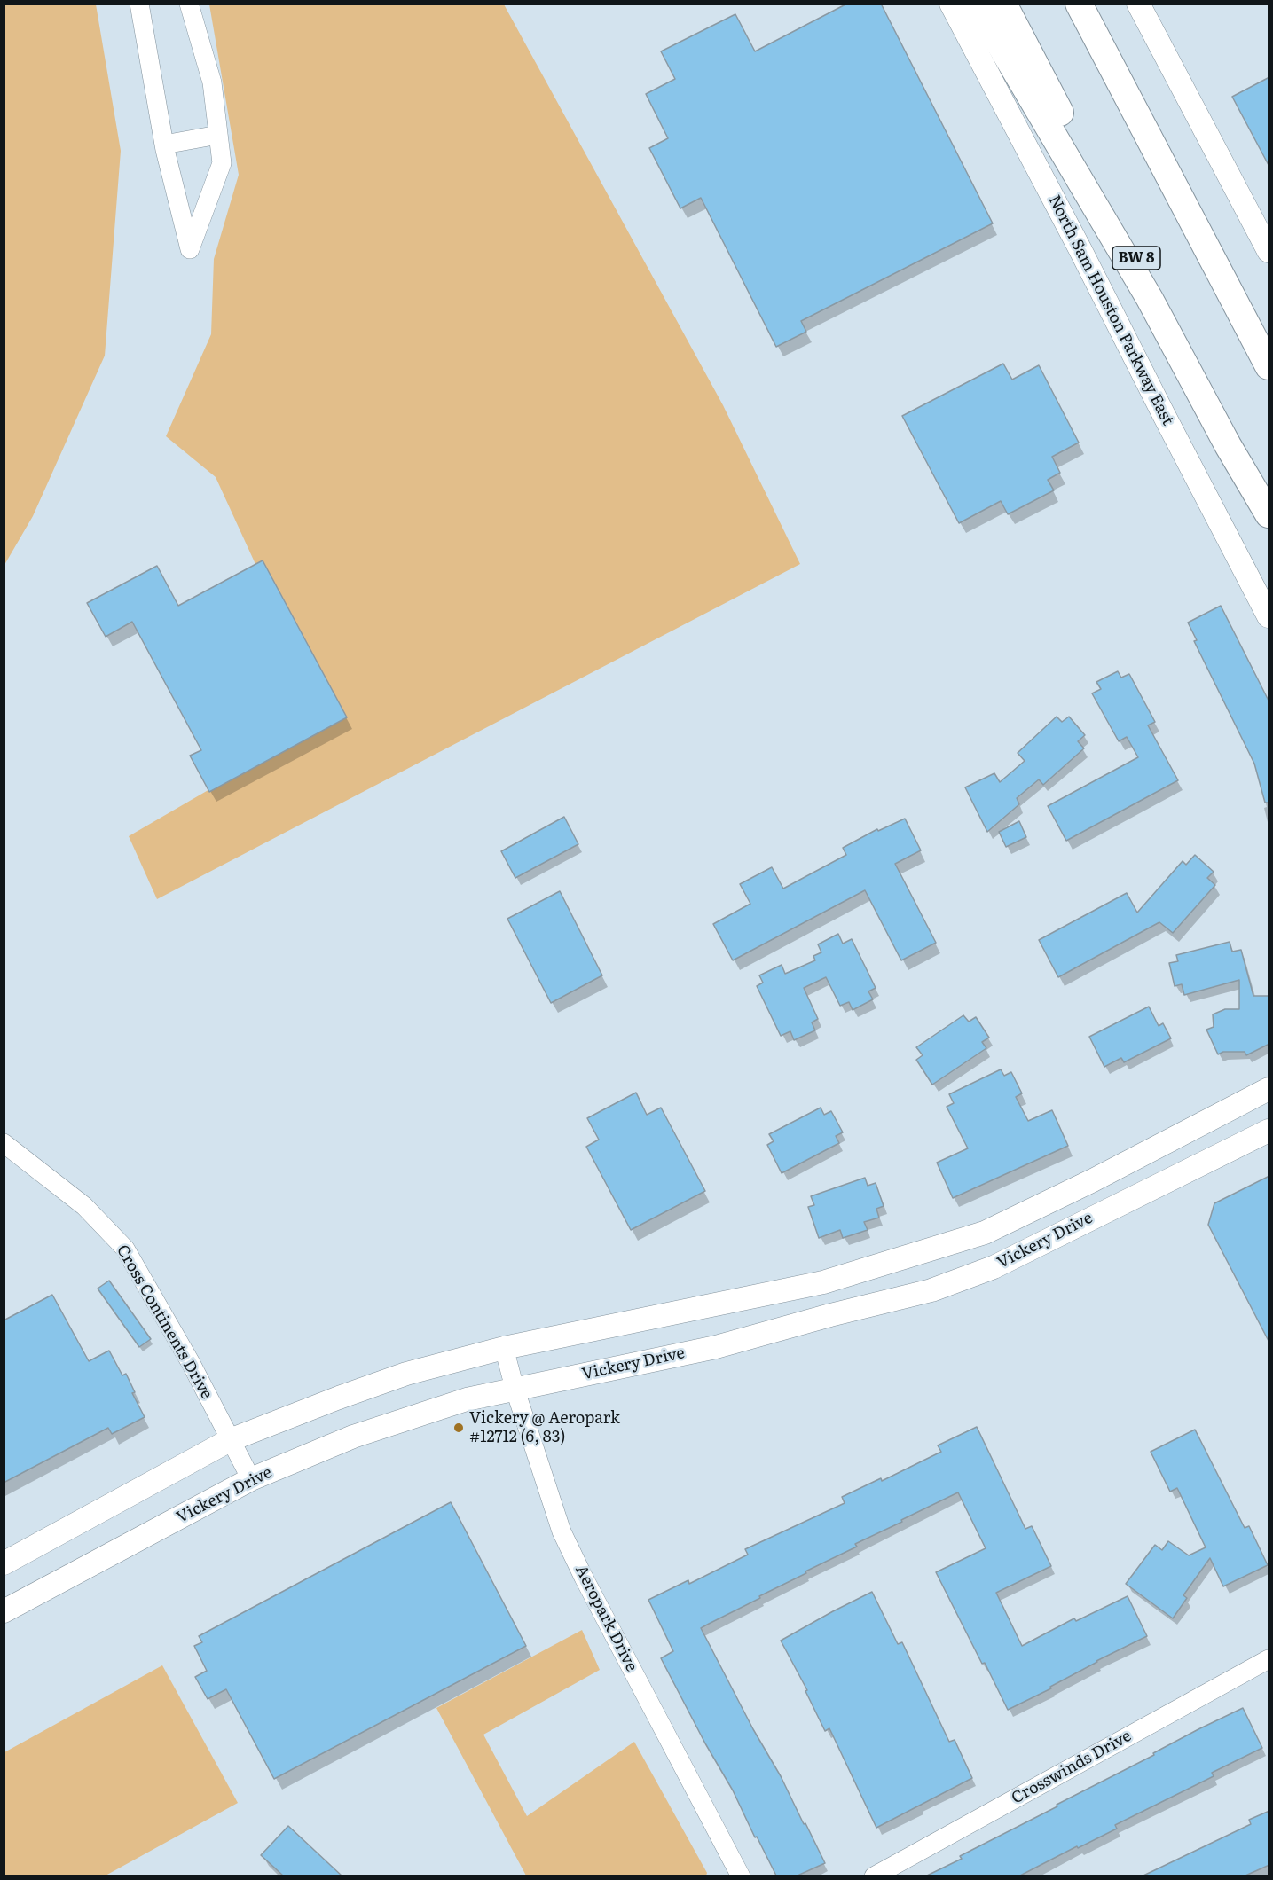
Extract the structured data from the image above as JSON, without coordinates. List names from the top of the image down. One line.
{"streets":{"highway":["BW 8"],"main road":["North Sam Houston Parkway East","Vickery Drive"],"street":["Cross Continents Drive","Aeropark Drive","Crosswinds Drive"]},"crossings":[["Vickery Drive","Cross Continents Drive"],["Vickery Drive","Aeropark Drive"]],"places":["Vickery @ Aeropark #12712 (6, 83)"]}
